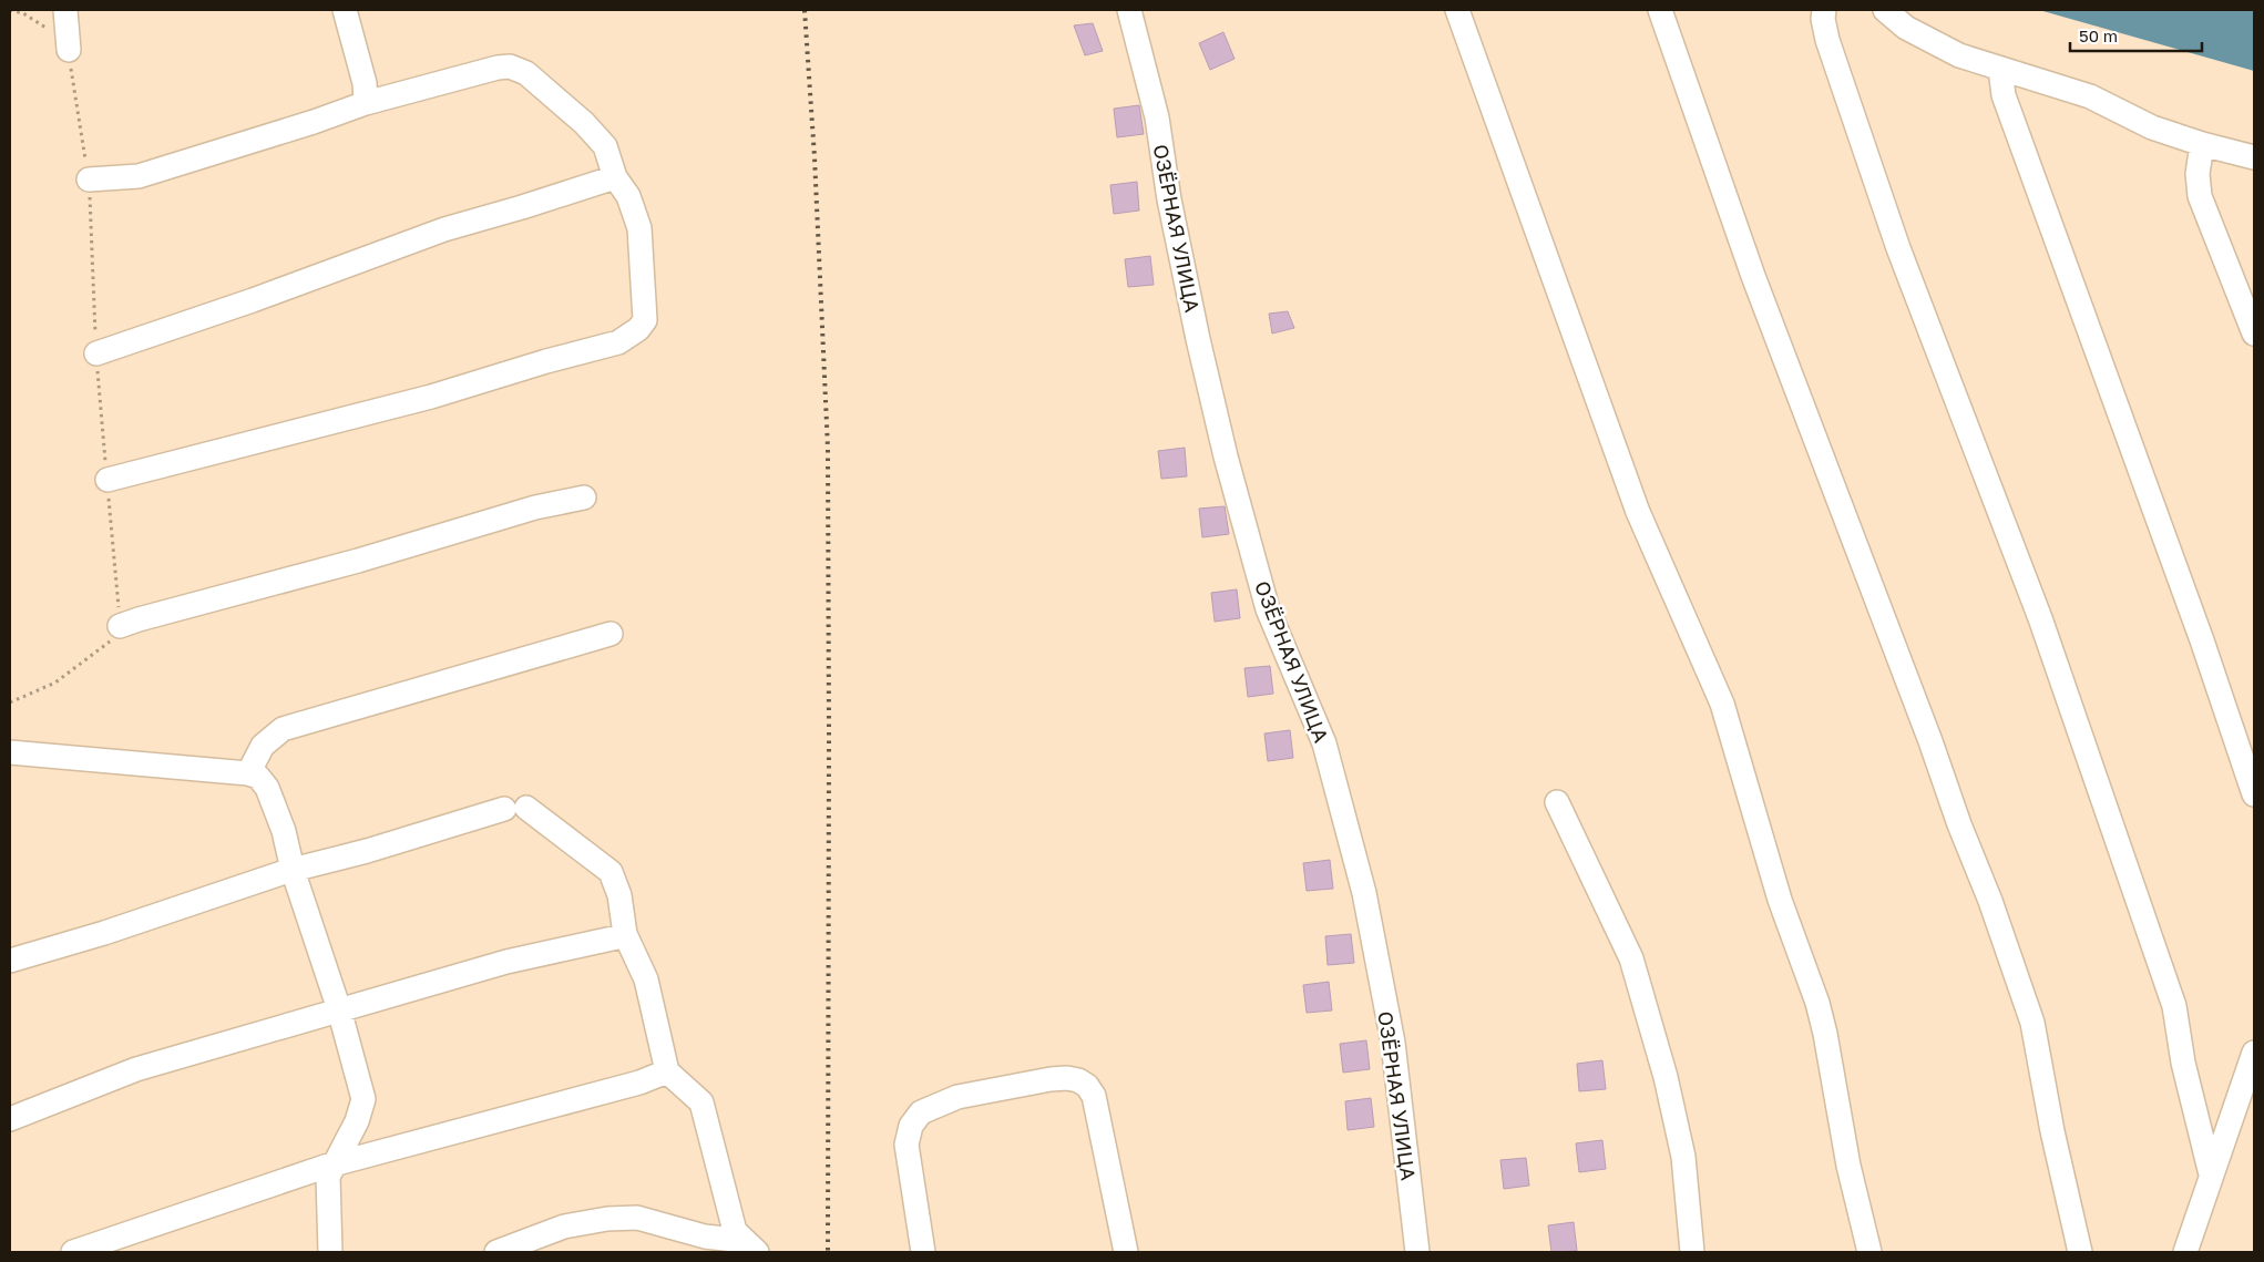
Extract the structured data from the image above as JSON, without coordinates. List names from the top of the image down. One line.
{"streets":{"street":["ОЗЁРНАЯ УЛИЦА"]},"scale_bar":"50 m"}
